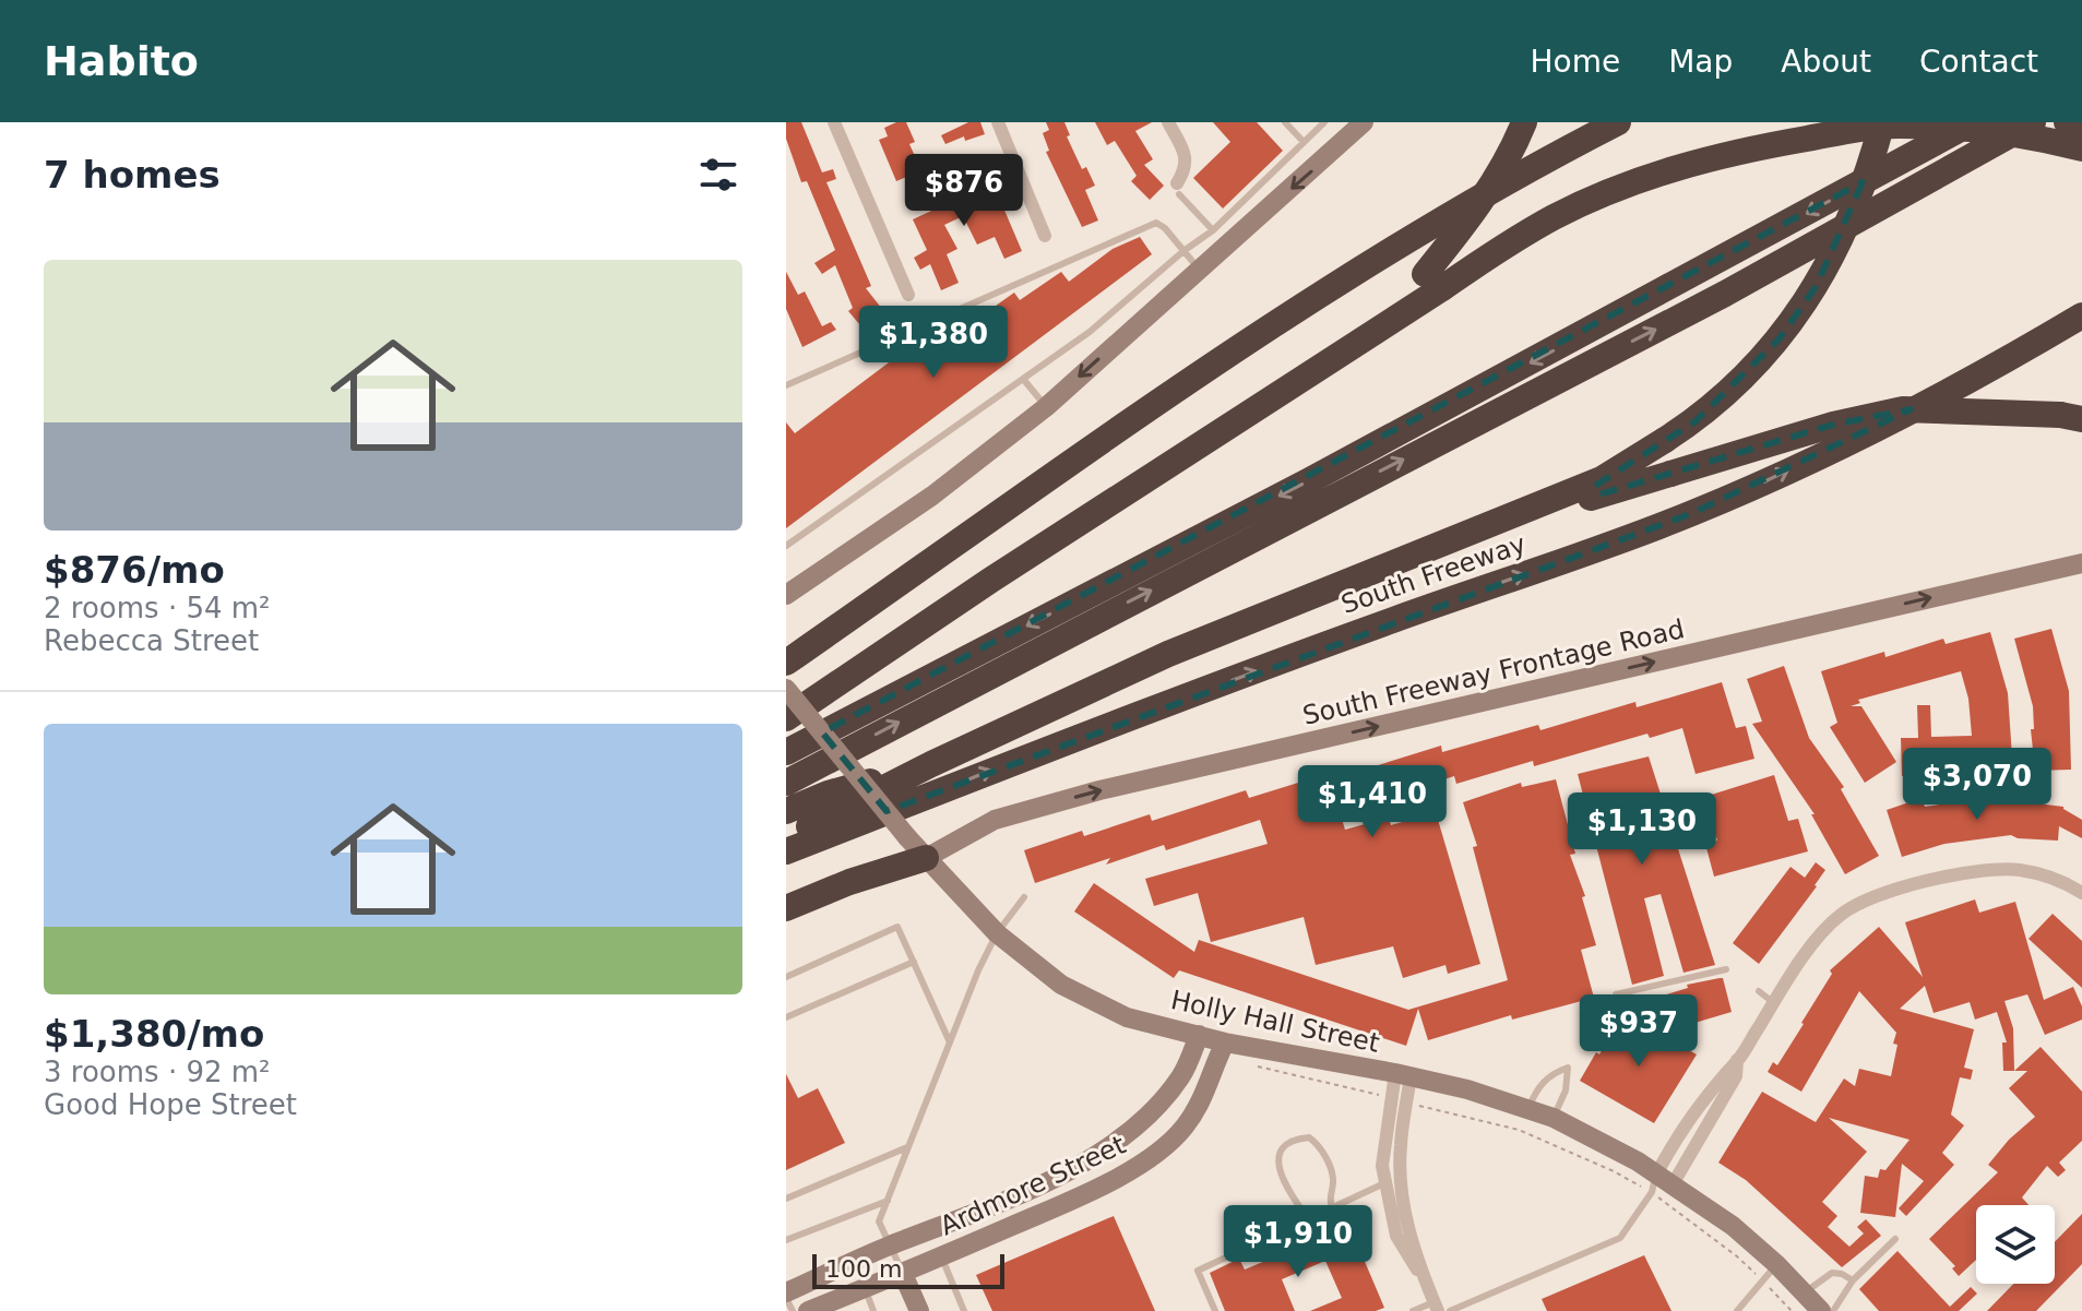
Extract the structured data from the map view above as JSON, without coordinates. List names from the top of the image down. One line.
{"streets":{"highway":["South Freeway"],"street":["South Freeway Frontage Road","Holly Hall Street","Ardmore Street"]},"crossings":[["South Freeway Frontage Road","Holly Hall Street"],["Holly Hall Street","Ardmore Street"]],"one_way":["South Freeway Frontage Road"],"scale_bar":"100 m","page":{"header":"Habito","nav":["Home","Map","About","Contact"],"heading":"7 homes","price":["$876","$1,380","$3,070","$1,410","$1,130","$937","$1,910"],"list":[{"name":"$876/mo","note":"2 rooms · 54 m² · Rebecca Street"},{"name":"$1,380/mo","note":"3 rooms · 92 m² · Good Hope Street"}],"scale":"100 m"}}
